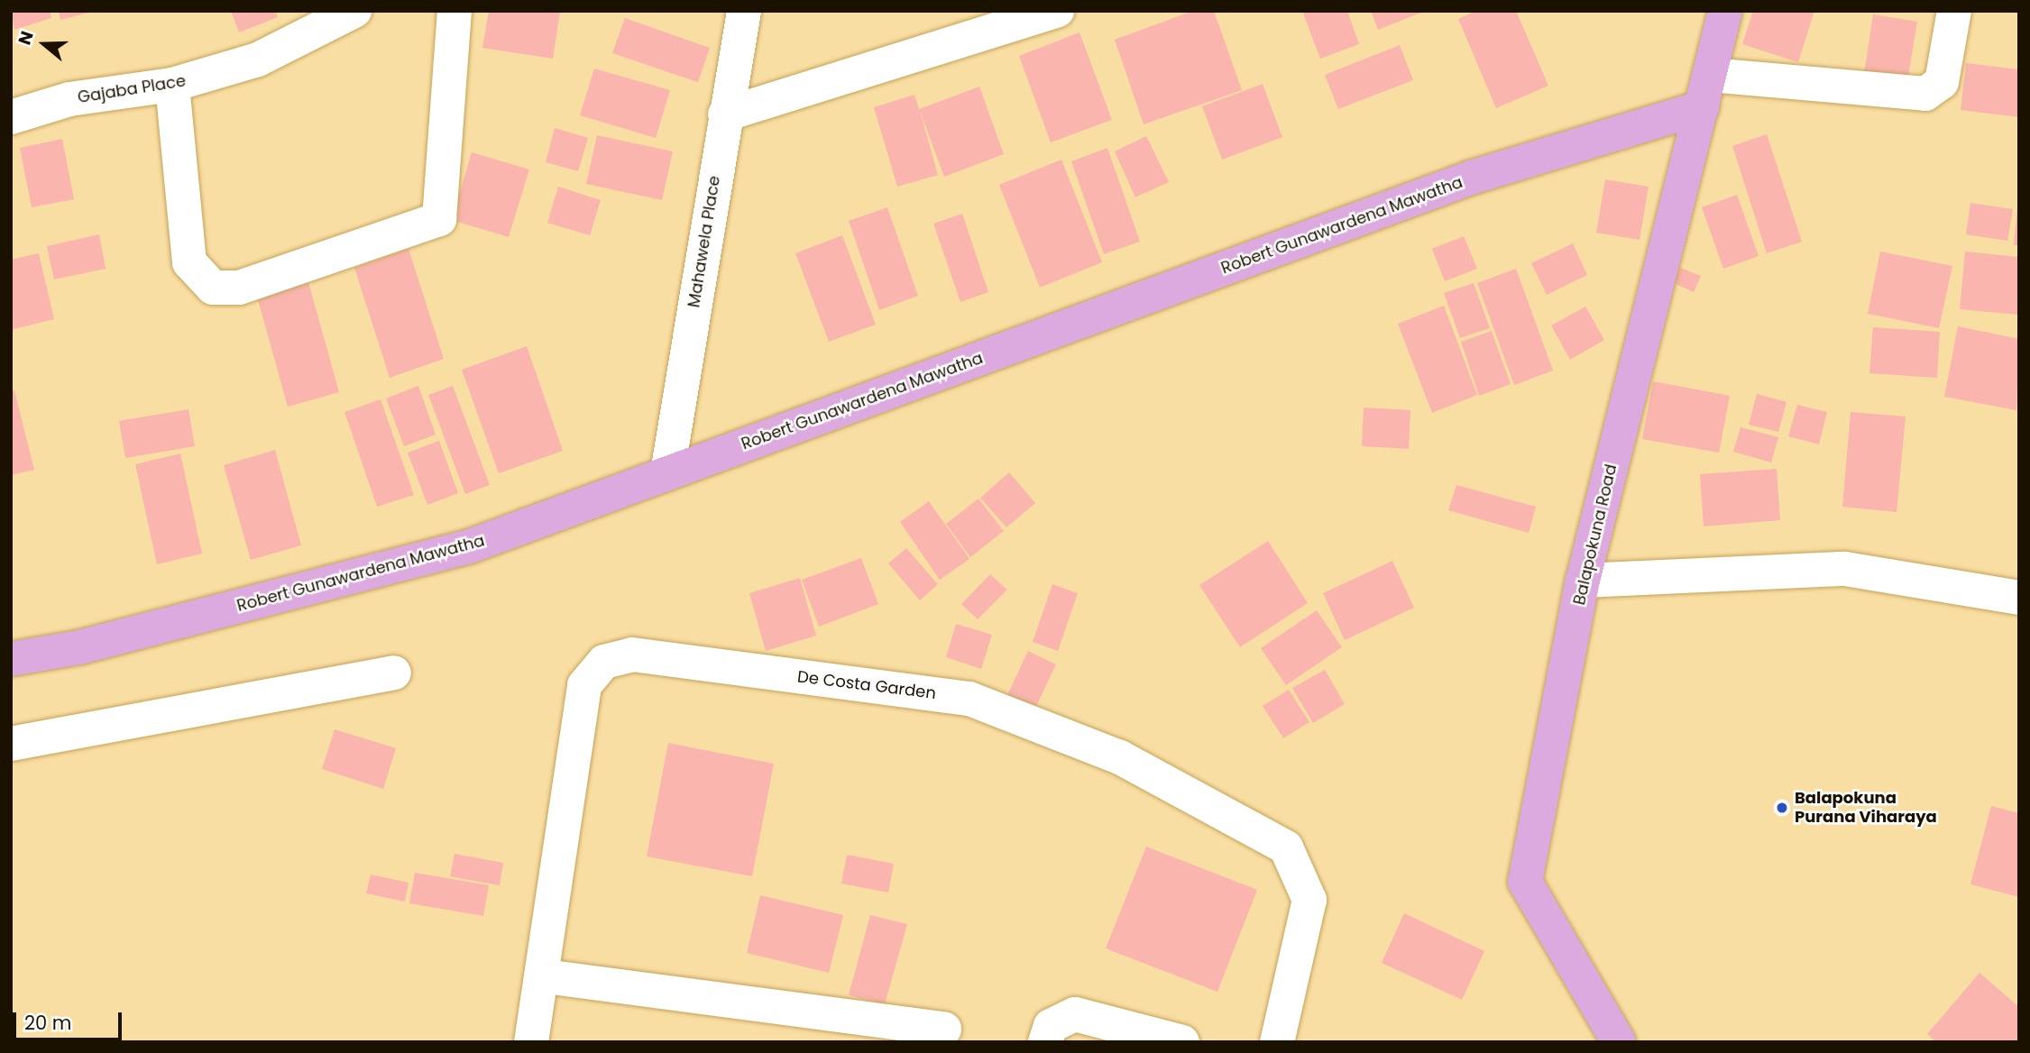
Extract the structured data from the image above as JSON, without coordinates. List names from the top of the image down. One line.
{"streets":{"main road":["Robert Gunawardena Mawatha","Balapokuna Road"],"street":["Gajaba Place","Mahawela Place","De Costa Garden"]},"crossings":[["Robert Gunawardena Mawatha","Mahawela Place"],["Robert Gunawardena Mawatha","Balapokuna Road"]],"places":["Balapokuna Purana Viharaya"],"scale_bar":"20 m","north":"left"}
